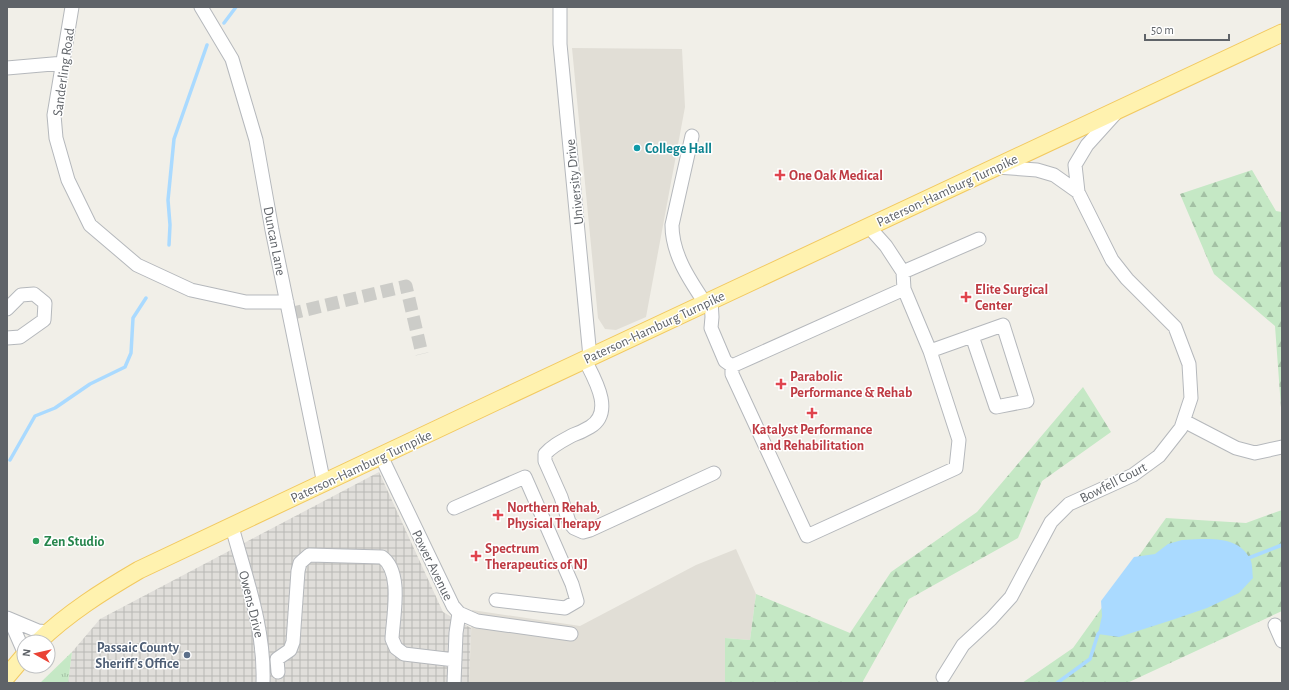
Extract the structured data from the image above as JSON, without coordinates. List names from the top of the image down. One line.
{"streets":{"main road":["Paterson-Hamburg Turnpike"],"street":["Sanderling Road","University Drive","Duncan Lane","Bowfell Court","Power Avenue","Owens Drive"]},"crossings":[["Sanderling Road","Duncan Lane"],["University Drive","Paterson-Hamburg Turnpike"],["Paterson-Hamburg Turnpike","Duncan Lane"],["Paterson-Hamburg Turnpike","Bowfell Court"],["Paterson-Hamburg Turnpike","Power Avenue"],["Paterson-Hamburg Turnpike","Owens Drive"]],"places":{"other":["College Hall","Zen Studio","Passaic County Sheriff's Office"],"health":["One Oak Medical","Elite Surgical Center","Parabolic Performance & Rehab","Katalyst Performance and Rehabilitation","Northern Rehab, Physical Therapy","Spectrum Therapeutics of NJ"]},"scale_bar":"50 m","north":"left"}
